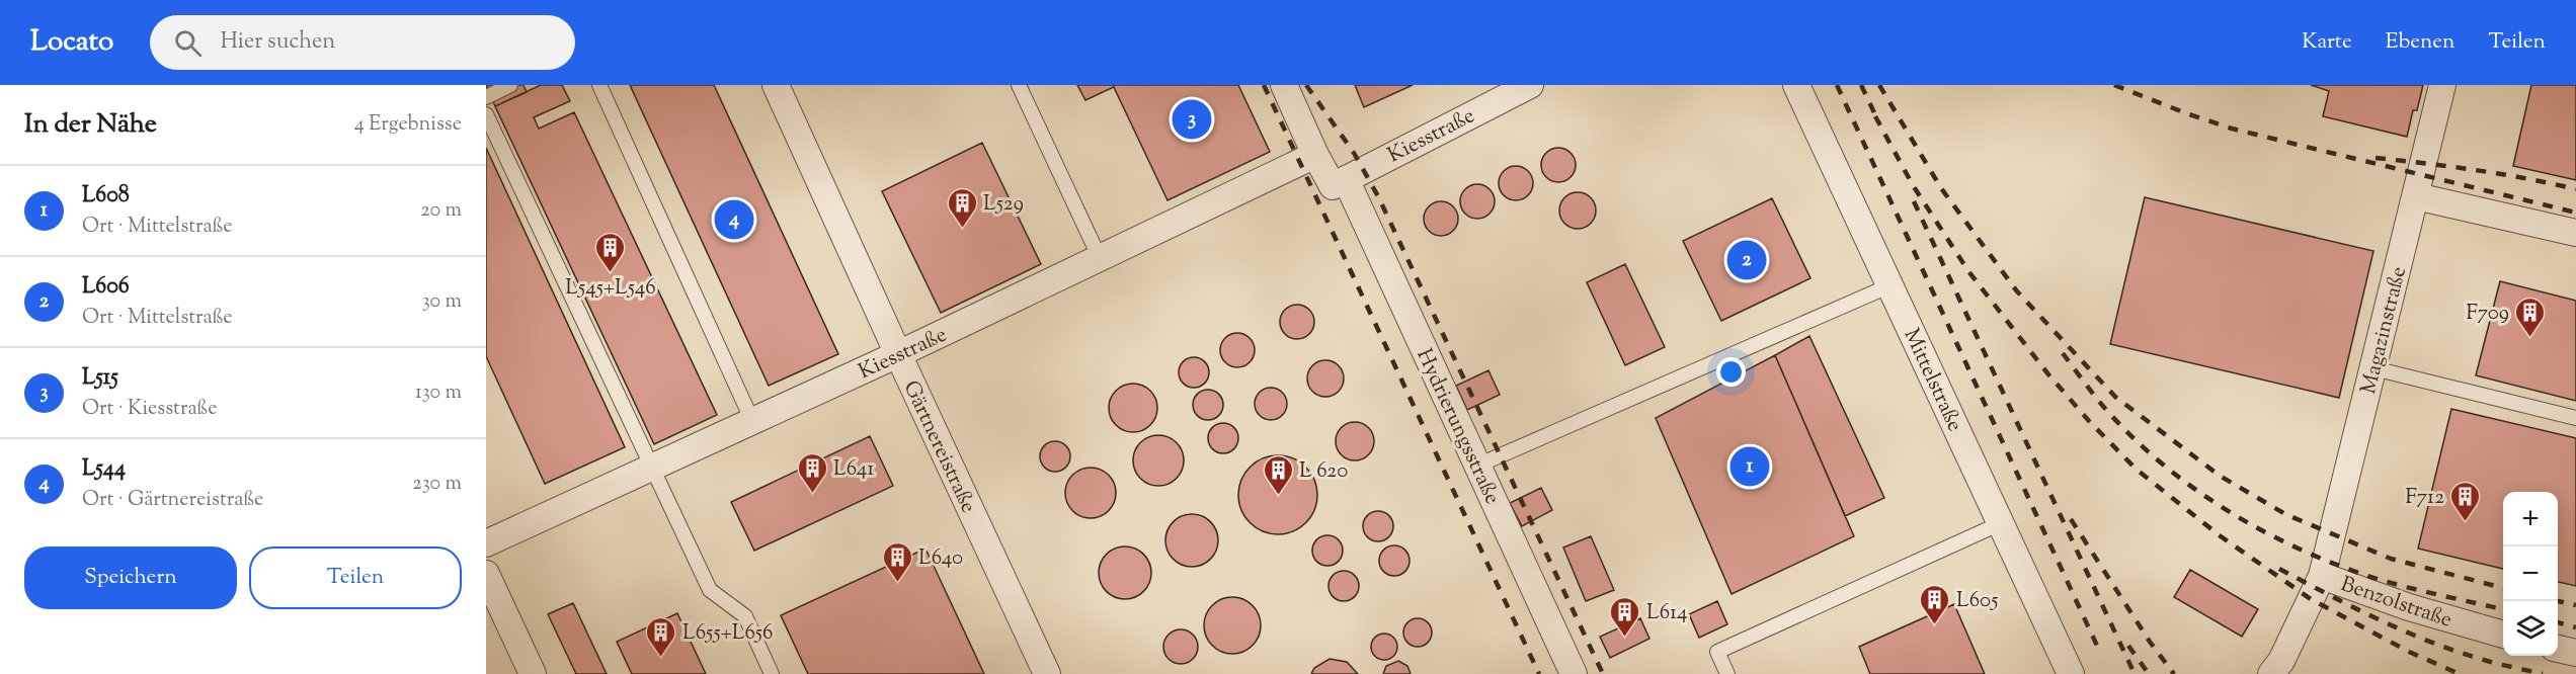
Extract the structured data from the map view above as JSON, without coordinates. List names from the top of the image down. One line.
{"streets":{"street":["Kiesstraße","Magazinstraße","Mittelstraße","Hydrierungsstraße","Gärtnereistraße","Benzolstraße"]},"crossings":[["Kiesstraße","Hydrierungsstraße"],["Kiesstraße","Gärtnereistraße"],["Magazinstraße","Benzolstraße"]],"places":{"building":["L529","L545+L546","F709","L641","L 620","F712","L640","L605","L614","L655+L656"]},"page":{"header":"Locato","search":"Hier suchen","nav":["Karte","Ebenen","Teilen"],"heading":["In der Nähe","4 Ergebnisse"],"pins":["3","4","2","1"],"list":[{"mark":"1","name":"L608","note":"Ort · Mittelstraße","value":"20 m"},{"mark":"2","name":"L606","note":"Ort · Mittelstraße","value":"30 m"},{"mark":"3","name":"L515","note":"Ort · Kiesstraße","value":"130 m"},{"mark":"4","name":"L544","note":"Ort · Gärtnereistraße","value":"230 m"}],"map_buttons":["+","−"],"buttons":["Speichern","Teilen"]}}
